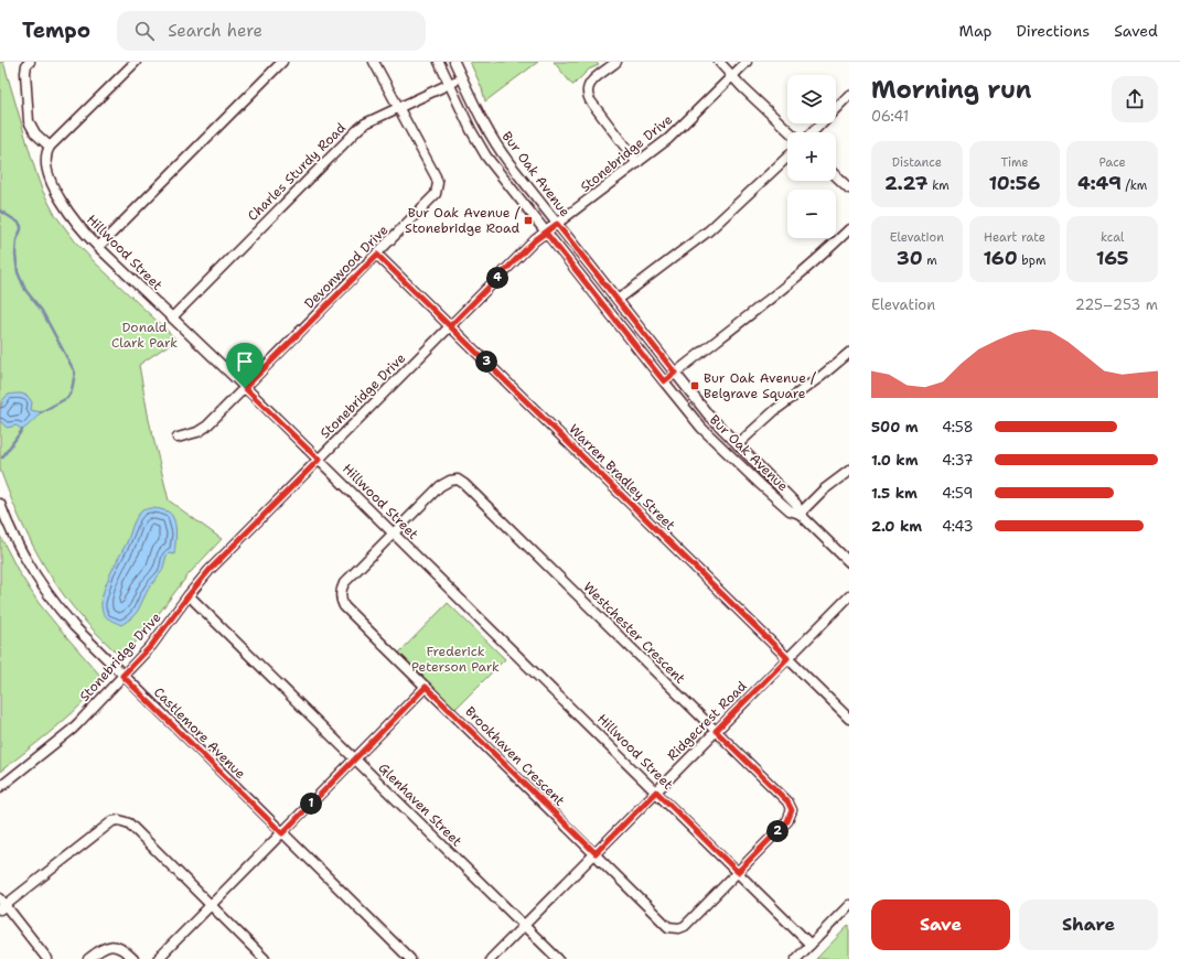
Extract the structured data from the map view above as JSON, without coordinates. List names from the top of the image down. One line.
{"streets":{"street":["Stonebridge Drive","Charles Sturdy Road","Bur Oak Avenue","Hillwood Street","Devonwood Drive","Warren Bradley Street","Westchester Crescent","Ridgecrest Road","Castlemore Avenue","Brookhaven Crescent","Glenhaven Street"]},"crossings":[["Stonebridge Drive","Bur Oak Avenue"],["Stonebridge Drive","Hillwood Street"],["Stonebridge Drive","Warren Bradley Street"],["Stonebridge Drive","Castlemore Avenue"],["Stonebridge Drive","Glenhaven Street"],["Charles Sturdy Road","Bur Oak Avenue"],["Charles Sturdy Road","Hillwood Street"],["Charles Sturdy Road","Devonwood Drive"],["Hillwood Street","Devonwood Drive"],["Hillwood Street","Westchester Crescent"],["Hillwood Street","Ridgecrest Road"],["Hillwood Street","Brookhaven Crescent"],["Devonwood Drive","Warren Bradley Street"],["Warren Bradley Street","Ridgecrest Road"],["Westchester Crescent","Ridgecrest Road"],["Westchester Crescent","Brookhaven Crescent"],["Ridgecrest Road","Brookhaven Crescent"],["Ridgecrest Road","Glenhaven Street"]],"parks":["Donald Clark Park","Frederick Peterson Park"],"places":{"transit":["Bur Oak Avenue / Stonebridge Road","Bur Oak Avenue / Belgrave Square"]},"page":{"header":"Tempo","search":"Search here","nav":["Map","Directions","Saved"],"heading":["Morning run","06:41"],"map_buttons":["+","−"],"stats":[["Distance","2.27 km"],["Time","10:56"],["Pace","4:49 /km"],["Elevation","30 m"],["Heart rate","160 bpm"],["kcal","165"]],"pins":["4","3","1","2"],"chart":["Elevation","225–253 m"],"list":[{"name":"500 m","note":"4:58"},{"name":"1.0 km","note":"4:37"},{"name":"1.5 km","note":"4:59"},{"name":"2.0 km","note":"4:43"}],"buttons":["Save","Share"]}}
